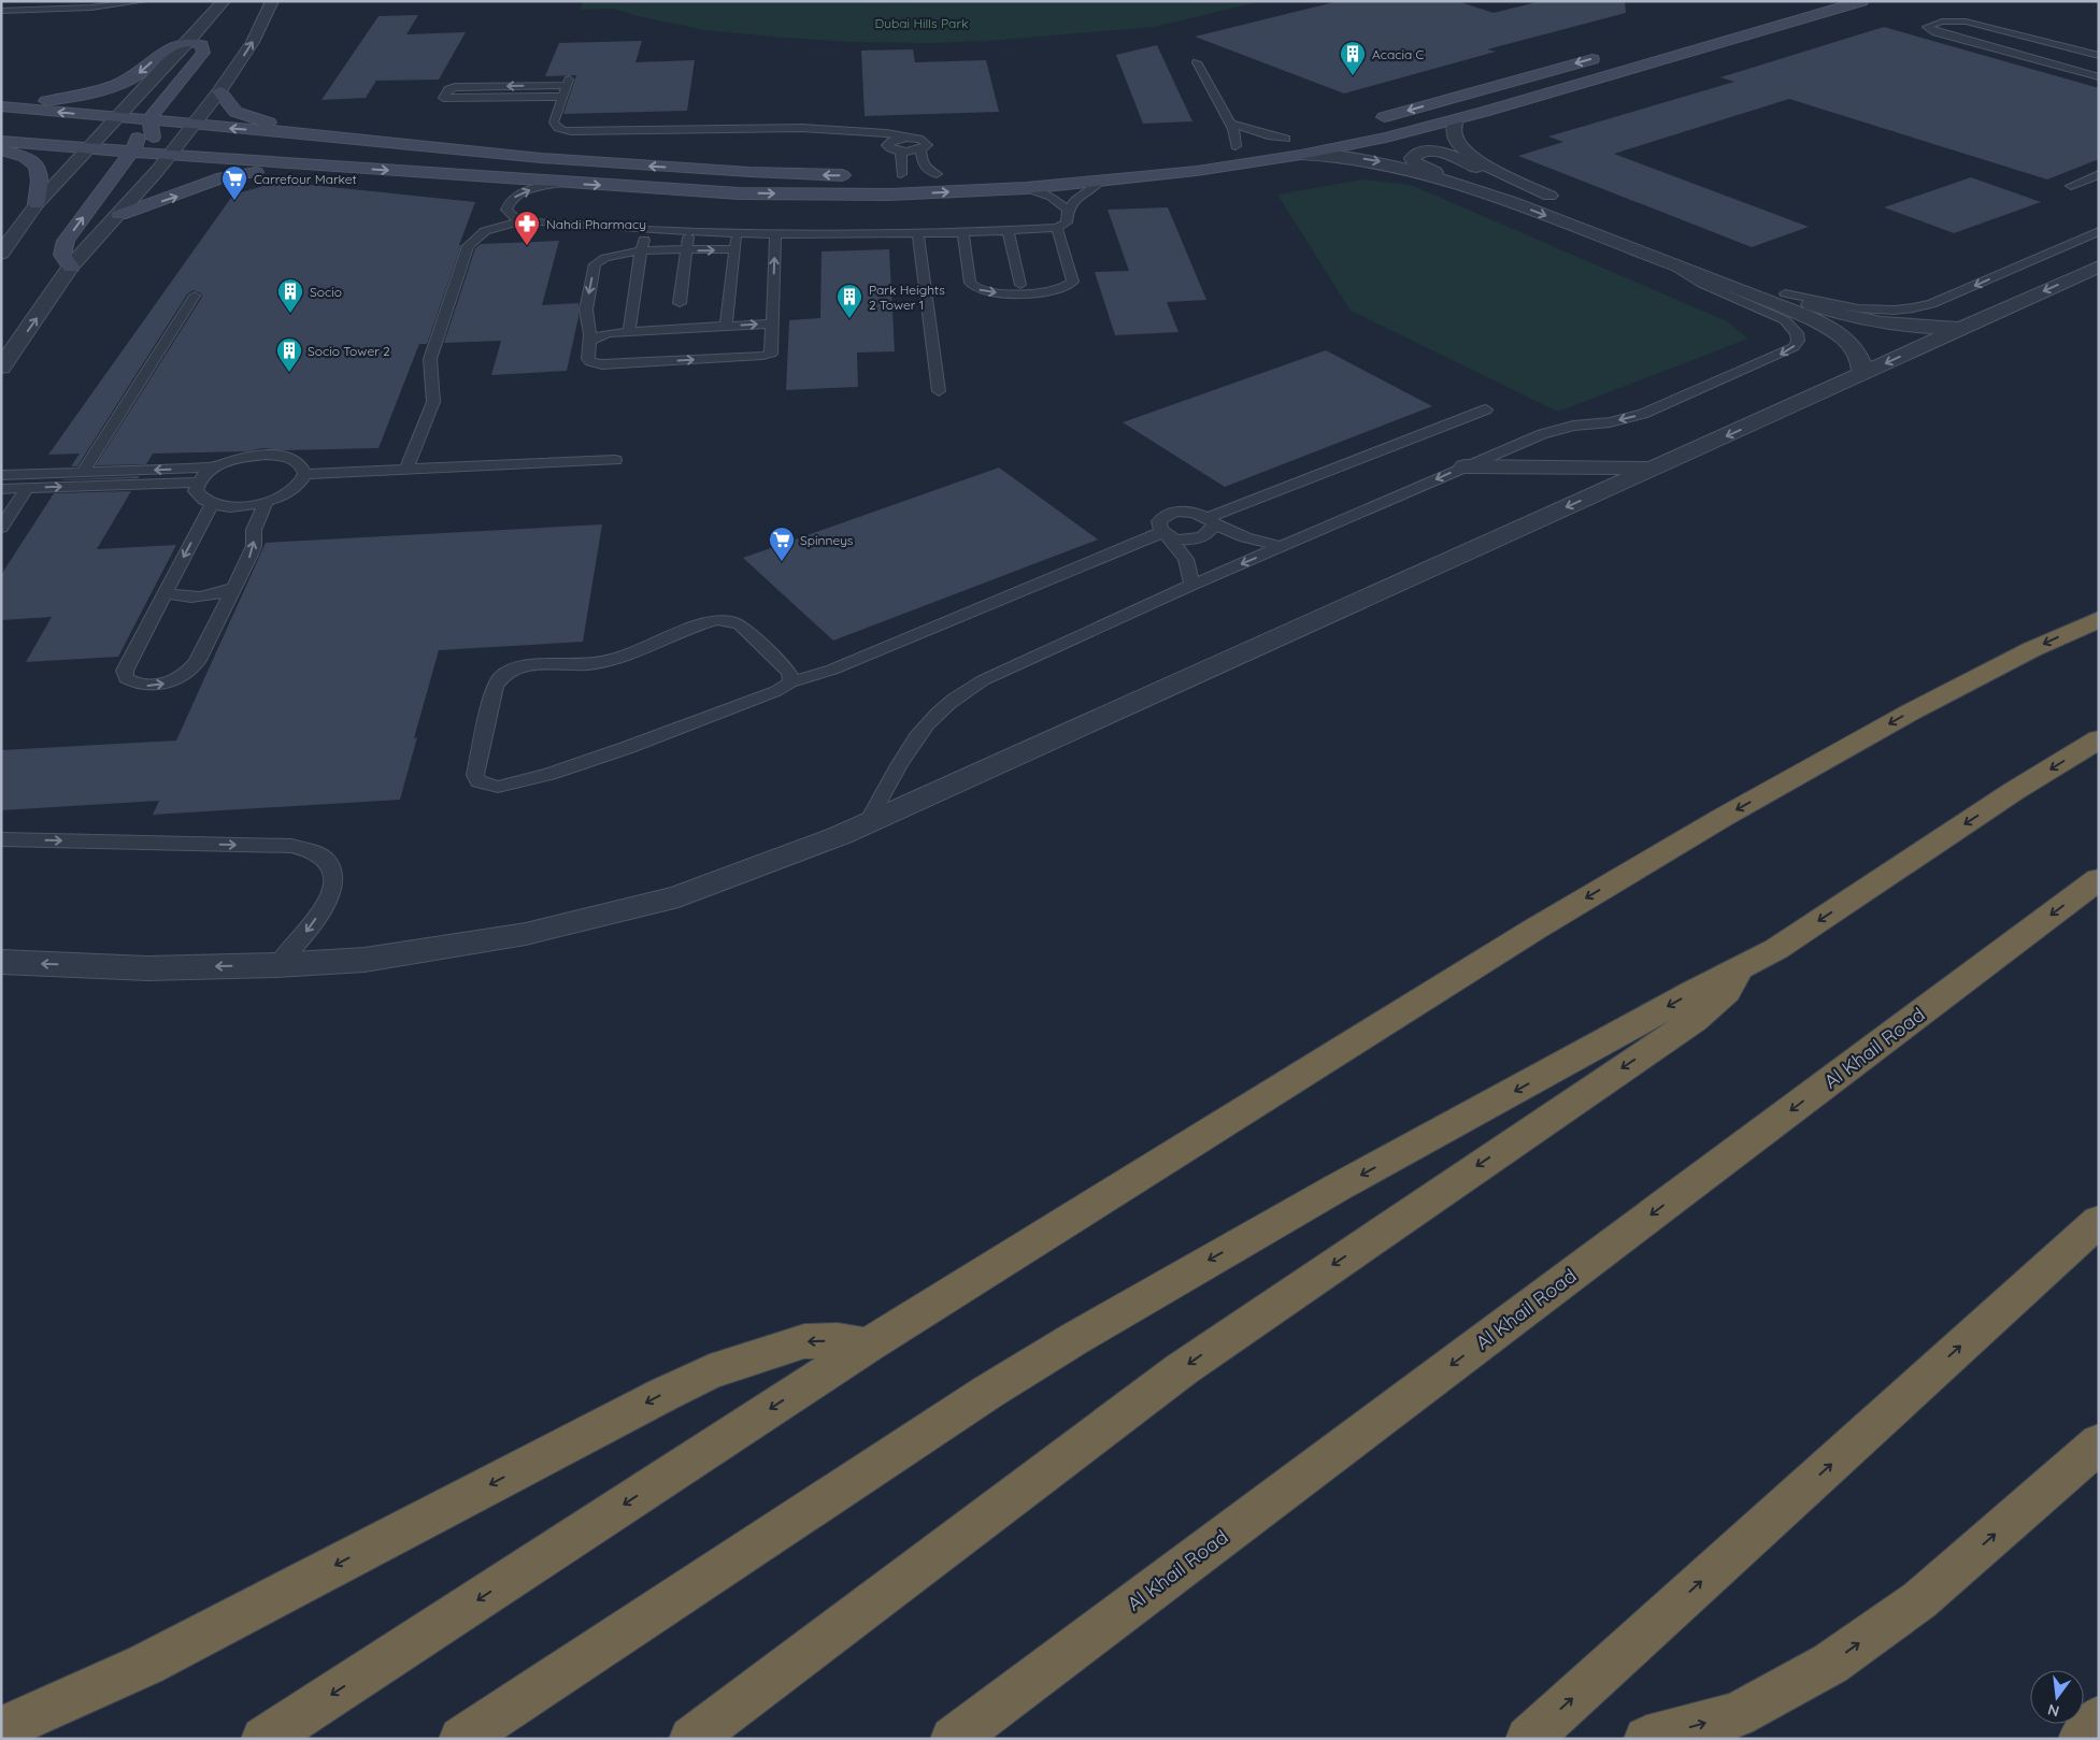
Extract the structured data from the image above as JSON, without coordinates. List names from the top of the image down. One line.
{"streets":{"highway":["Al Khail Road"]},"parks":["Dubai Hills Park"],"places":{"building":["Acacia C","Socio","Park Heights 2 Tower 1","Socio Tower 2"],"supermarket":["Carrefour Market","Spinneys"],"pharmacy":["Nahdi Pharmacy"]},"north":"bottom"}
